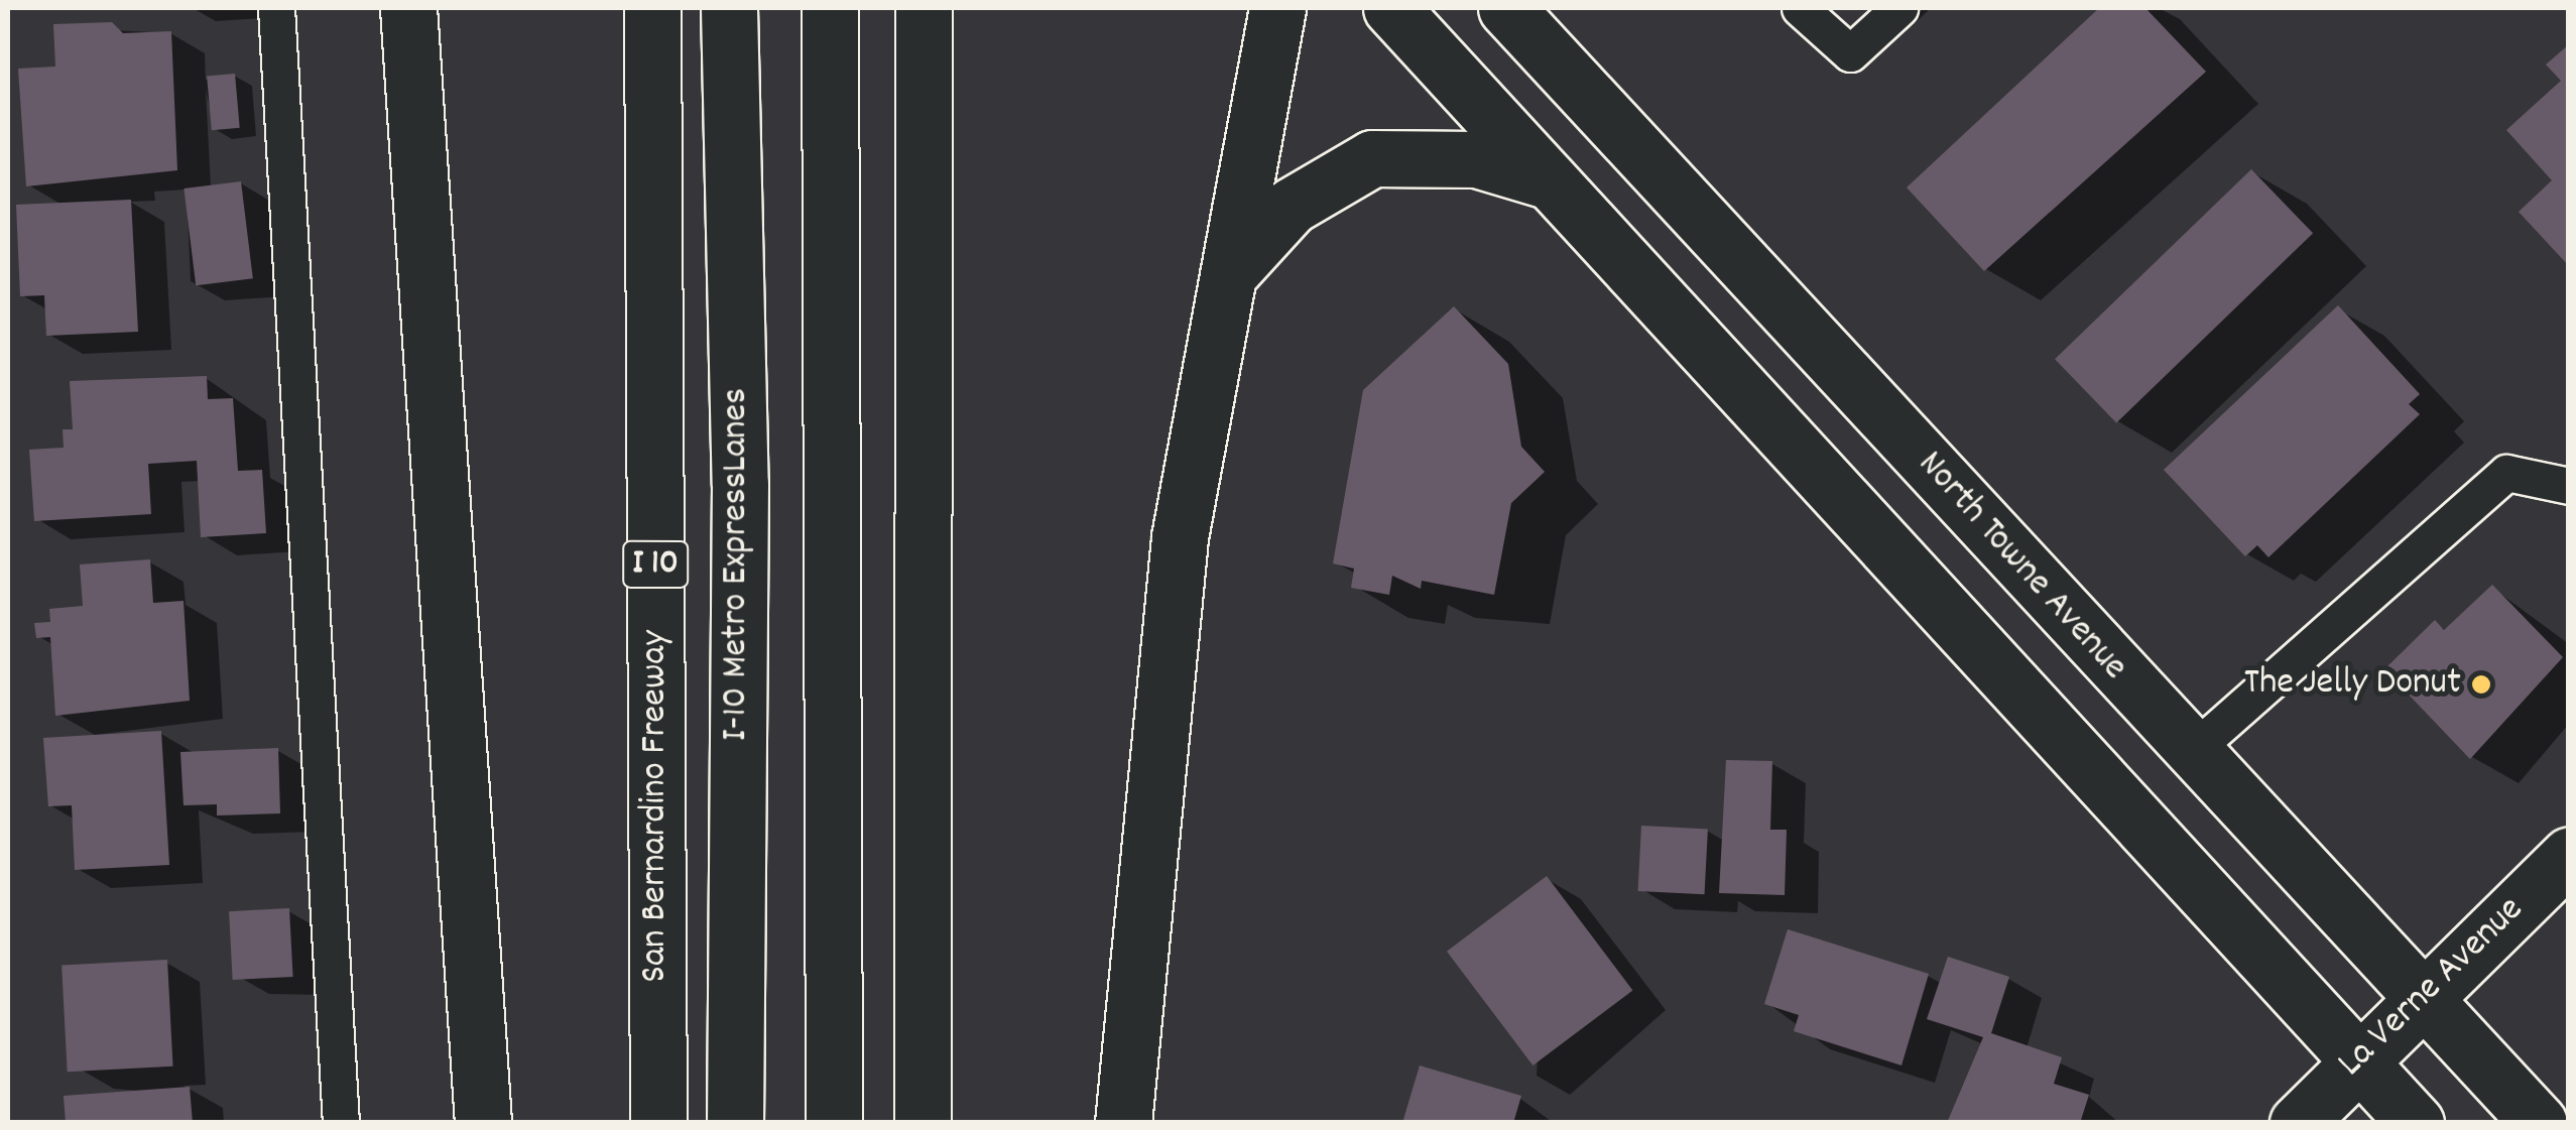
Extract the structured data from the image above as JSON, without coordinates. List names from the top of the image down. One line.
{"streets":{"main road":["I 10","I-10 Metro ExpressLanes","North Towne Avenue","San Bernardino Freeway","La Verne Avenue"]},"crossings":[["North Towne Avenue","La Verne Avenue"]],"places":["The Jelly Donut"]}
